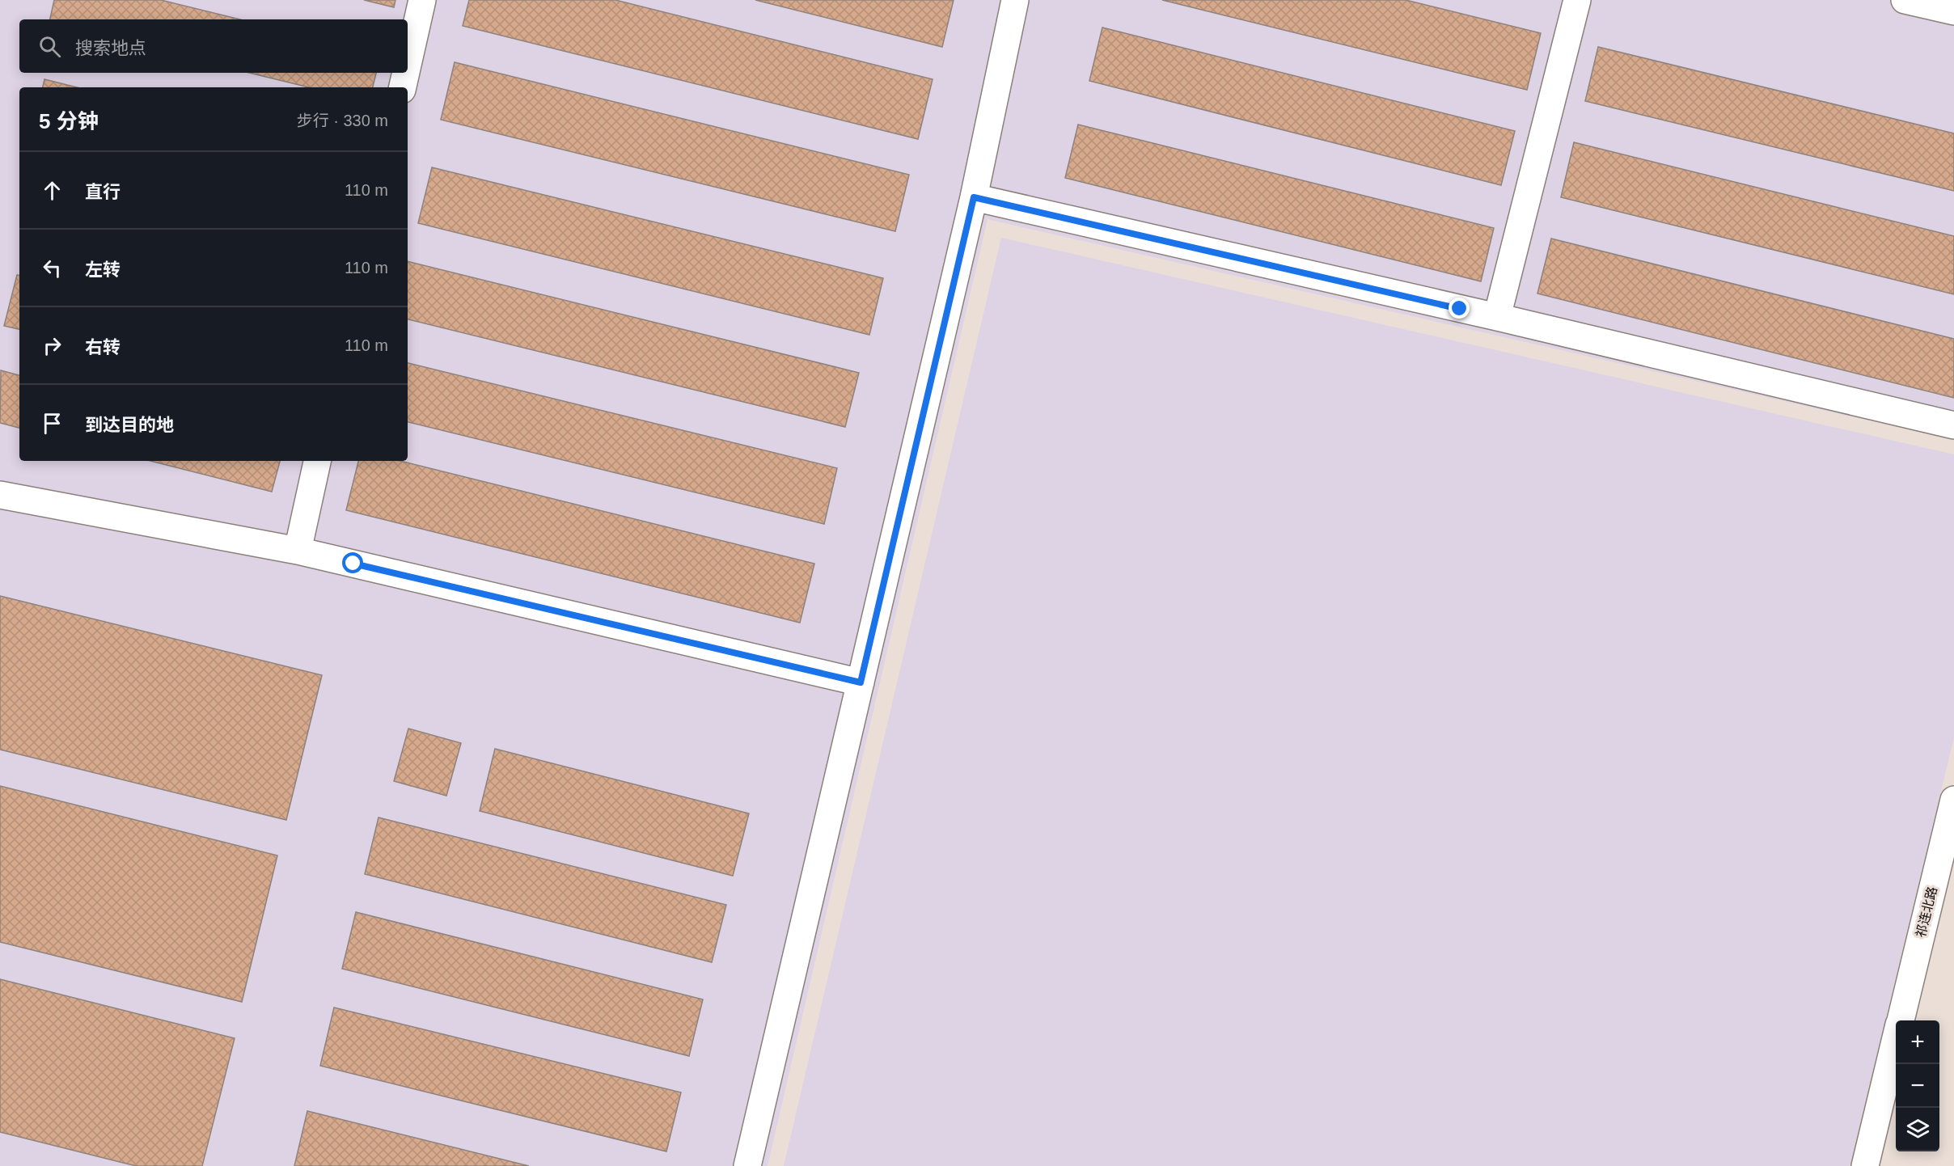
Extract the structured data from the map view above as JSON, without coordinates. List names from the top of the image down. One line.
{"streets":{"street":["祁连北路"]},"page":{"search":"搜索地点","heading":["5 分钟","步行 · 330 m"],"list":[["直行","110 m"],["左转","110 m"],["右转","110 m"],"到达目的地"],"map_buttons":["+","−"]}}
